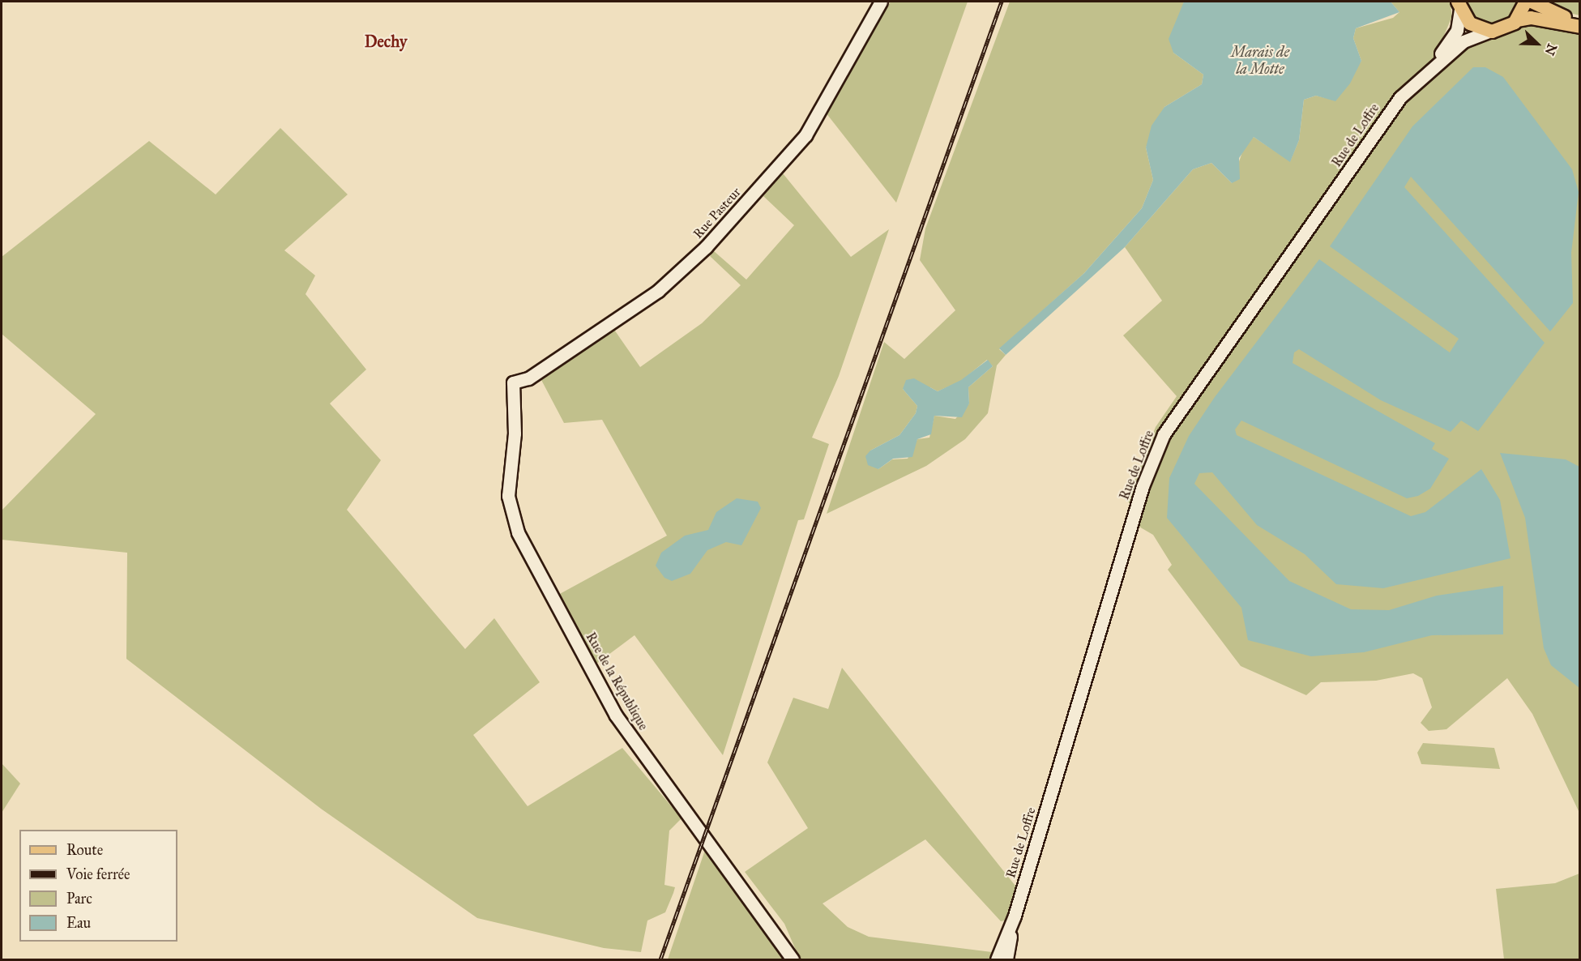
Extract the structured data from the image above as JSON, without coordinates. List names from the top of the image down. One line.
{"streets":{"street":["Rue de Loffre","Rue Pasteur","Rue de la République"]},"crossings":[["Rue Pasteur","Rue de la République"]],"districts":["Dechy"],"water":["Marais de la Motte"],"legend":["Route","Voie ferrée","Parc","Eau"],"north":"bottom right"}
